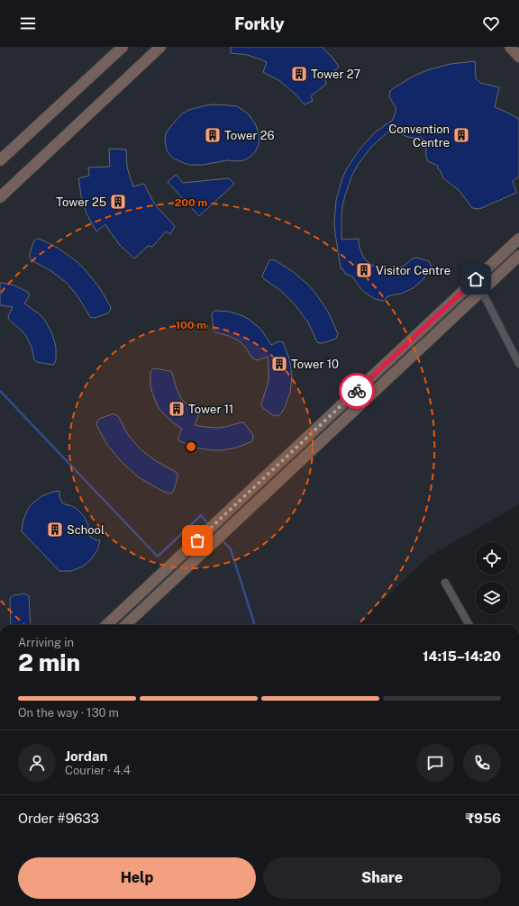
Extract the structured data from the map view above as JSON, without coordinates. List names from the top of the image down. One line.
{"places":{"building":["Tower 27","Tower 26","Convention Centre","Tower 25","Visitor Centre","Tower 10","Tower 11","School"]},"page":{"header":"Forkly","heading":["2 min","Arriving in","14:15–14:20"],"panel":["Jordan","Courier · 4.4","Order #9633","₹956"],"bar":"On the way · 130 m","buttons":["Help","Share"]},"rings":["200 m","100 m"]}
